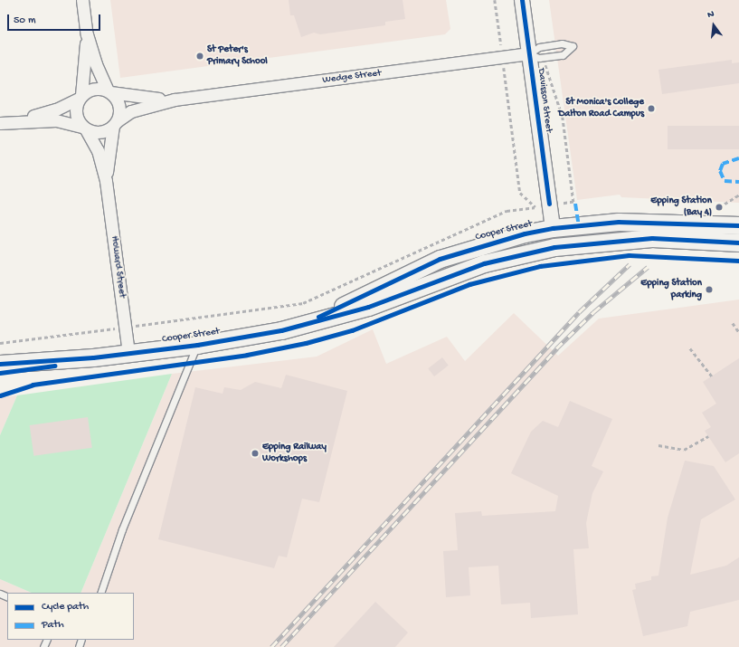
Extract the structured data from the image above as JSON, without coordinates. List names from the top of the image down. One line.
{"streets":{"main road":["Davisson Street","Cooper Street"],"street":["Wedge Street","Howard Street"]},"crossings":[["Wedge Street","Davisson Street"],["Wedge Street","Howard Street"],["Davisson Street","Cooper Street"],["Cooper Street","Howard Street"]],"places":["St Peter's Primary School","St Monica's College Dalton Road Campus","Epping Station (Bay 4)","Epping Station parking","Epping Railway Workshops"],"legend":["Cycle path","Path"],"scale_bar":"50 m","north":"top"}
